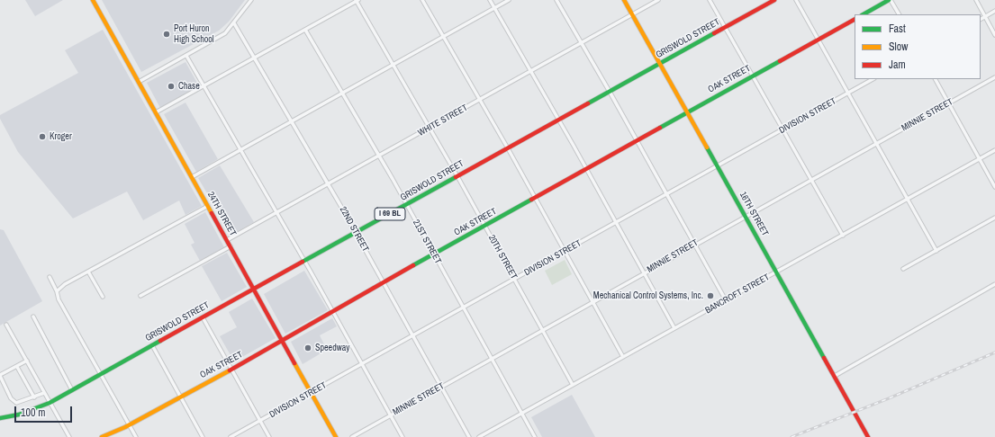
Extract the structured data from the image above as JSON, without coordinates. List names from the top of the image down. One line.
{"streets":{"main road":["GRISWOLD STREET","OAK STREET","24TH STREET","I 69 BL","16TH STREET"],"street":["MINNIE STREET","DIVISION STREET","WHITE STREET","22ND STREET","21ST STREET","20TH STREET","BANCROFT STREET"]},"crossings":[["GRISWOLD STREET","24TH STREET"],["GRISWOLD STREET","16TH STREET"],["GRISWOLD STREET","22ND STREET"],["GRISWOLD STREET","21ST STREET"],["GRISWOLD STREET","20TH STREET"],["OAK STREET","24TH STREET"],["OAK STREET","16TH STREET"],["OAK STREET","22ND STREET"],["OAK STREET","21ST STREET"],["OAK STREET","20TH STREET"],["MINNIE STREET","16TH STREET"],["MINNIE STREET","22ND STREET"],["MINNIE STREET","21ST STREET"],["MINNIE STREET","20TH STREET"],["DIVISION STREET","24TH STREET"],["DIVISION STREET","16TH STREET"],["DIVISION STREET","22ND STREET"],["DIVISION STREET","21ST STREET"],["DIVISION STREET","20TH STREET"],["WHITE STREET","24TH STREET"],["WHITE STREET","16TH STREET"],["WHITE STREET","22ND STREET"],["WHITE STREET","21ST STREET"],["WHITE STREET","20TH STREET"],["16TH STREET","BANCROFT STREET"],["21ST STREET","BANCROFT STREET"],["20TH STREET","BANCROFT STREET"]],"places":["Port Huron High School","Chase","Kroger","Mechanical Control Systems, Inc.","Speedway"],"legend":["Fast","Slow","Jam"],"scale_bar":"100 m"}
